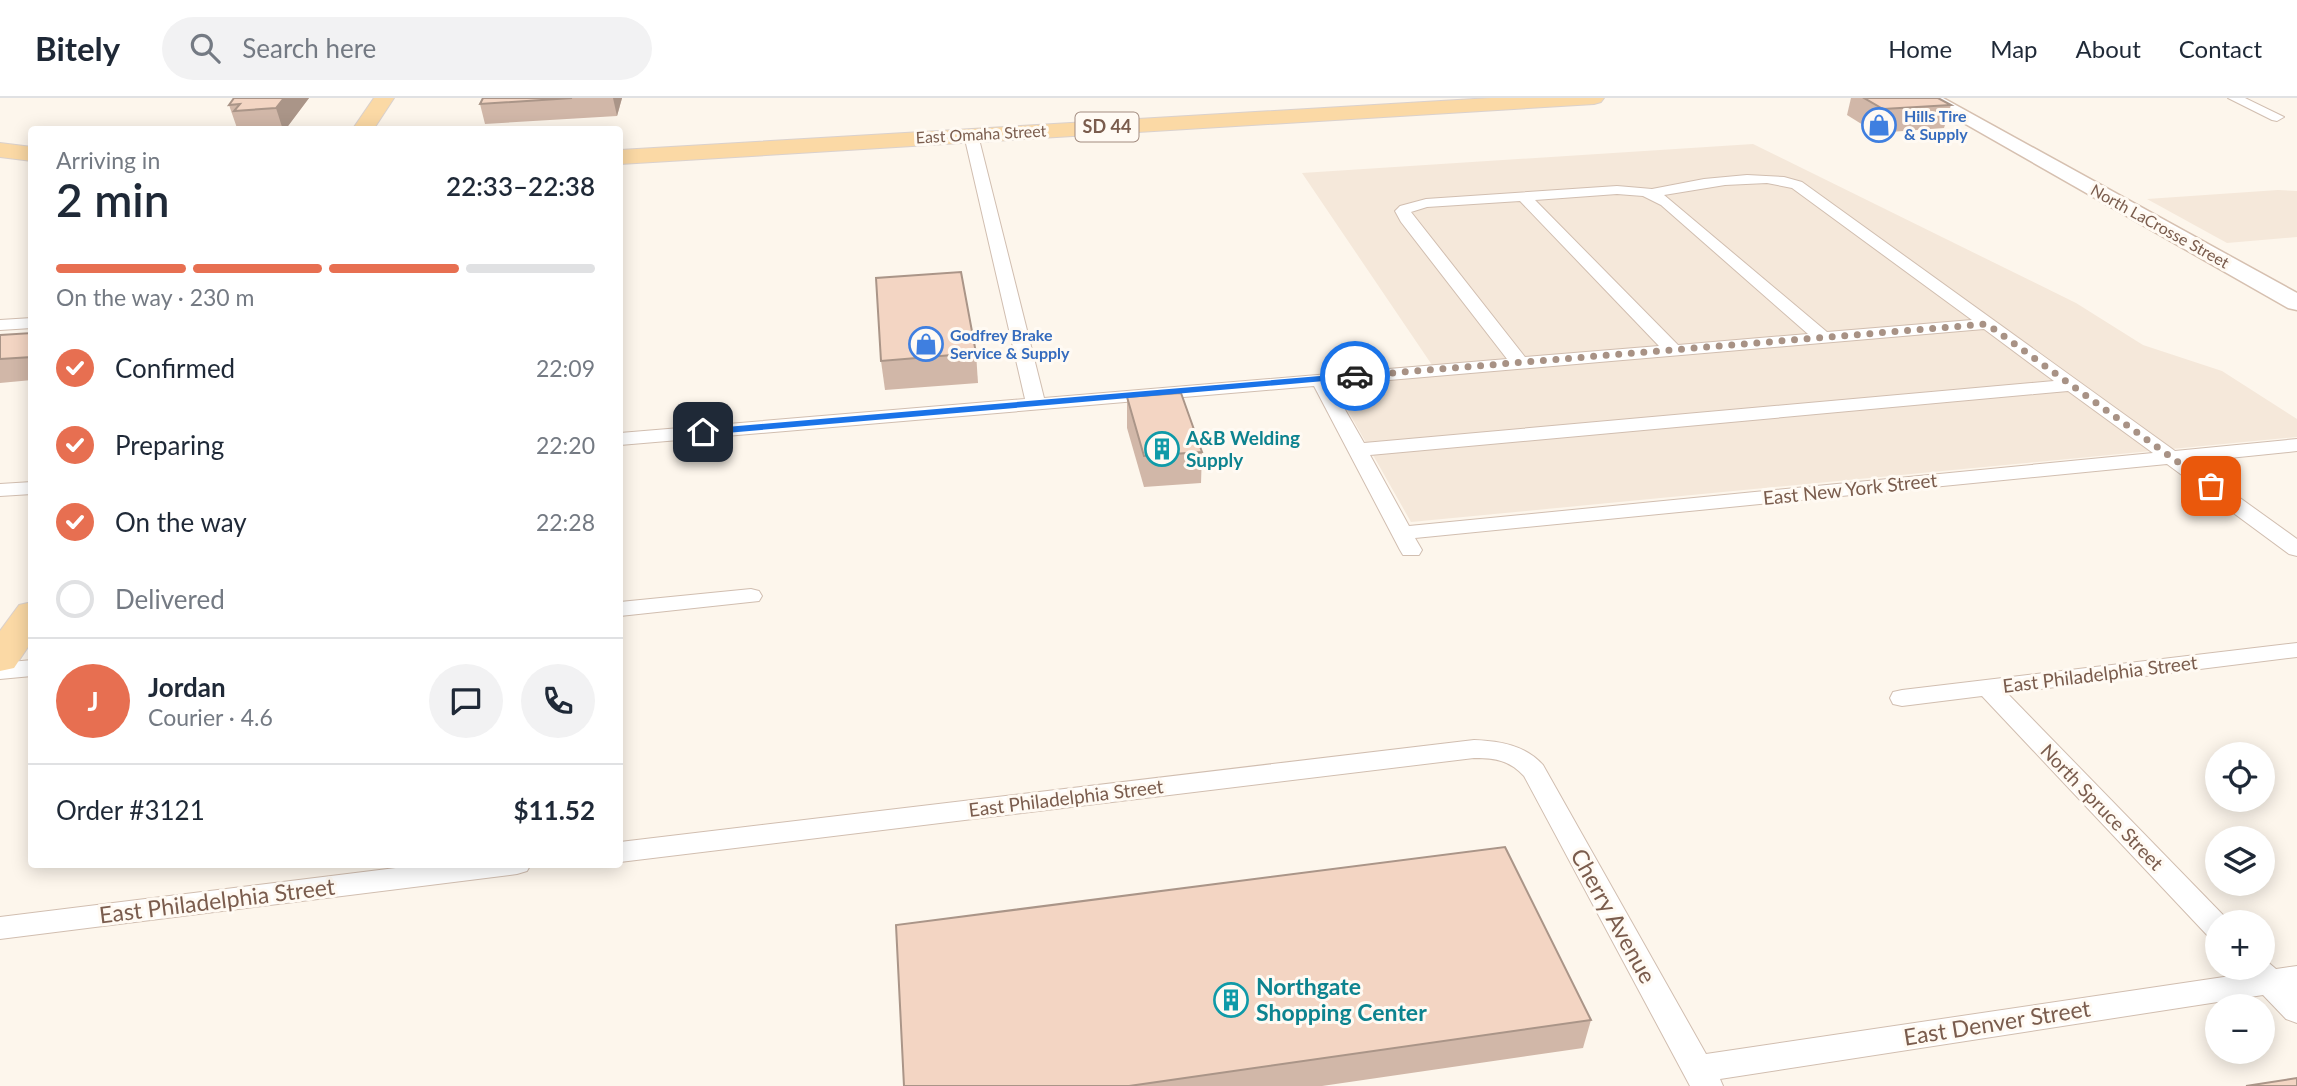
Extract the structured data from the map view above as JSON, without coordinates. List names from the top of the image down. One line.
{"streets":{"main road":["SD 44","East Omaha Street","North LaCrosse Street"],"street":["East New York Street","East Philadelphia Street","North Spruce Street","Cherry Avenue","East Denver Street"]},"crossings":[["East Philadelphia Street","North Spruce Street"],["East Philadelphia Street","Cherry Avenue"],["Cherry Avenue","East Denver Street"]],"places":{"shop":["Hills Tire & Supply","Godfrey Brake Service & Supply"],"building":["A&B Welding Supply","Northgate Shopping Center"]},"page":{"header":"Bitely","search":"Search here","nav":["Home","Map","About","Contact"],"heading":["2 min","Arriving in","22:33–22:38"],"panel":["Jordan","Courier · 4.6","Order #3121","$11.52"],"bar":"On the way · 230 m","list":[["Confirmed","22:09"],["Preparing","22:20"],["On the way","22:28"],"Delivered"],"round":"J","map_buttons":["+","−"]}}
